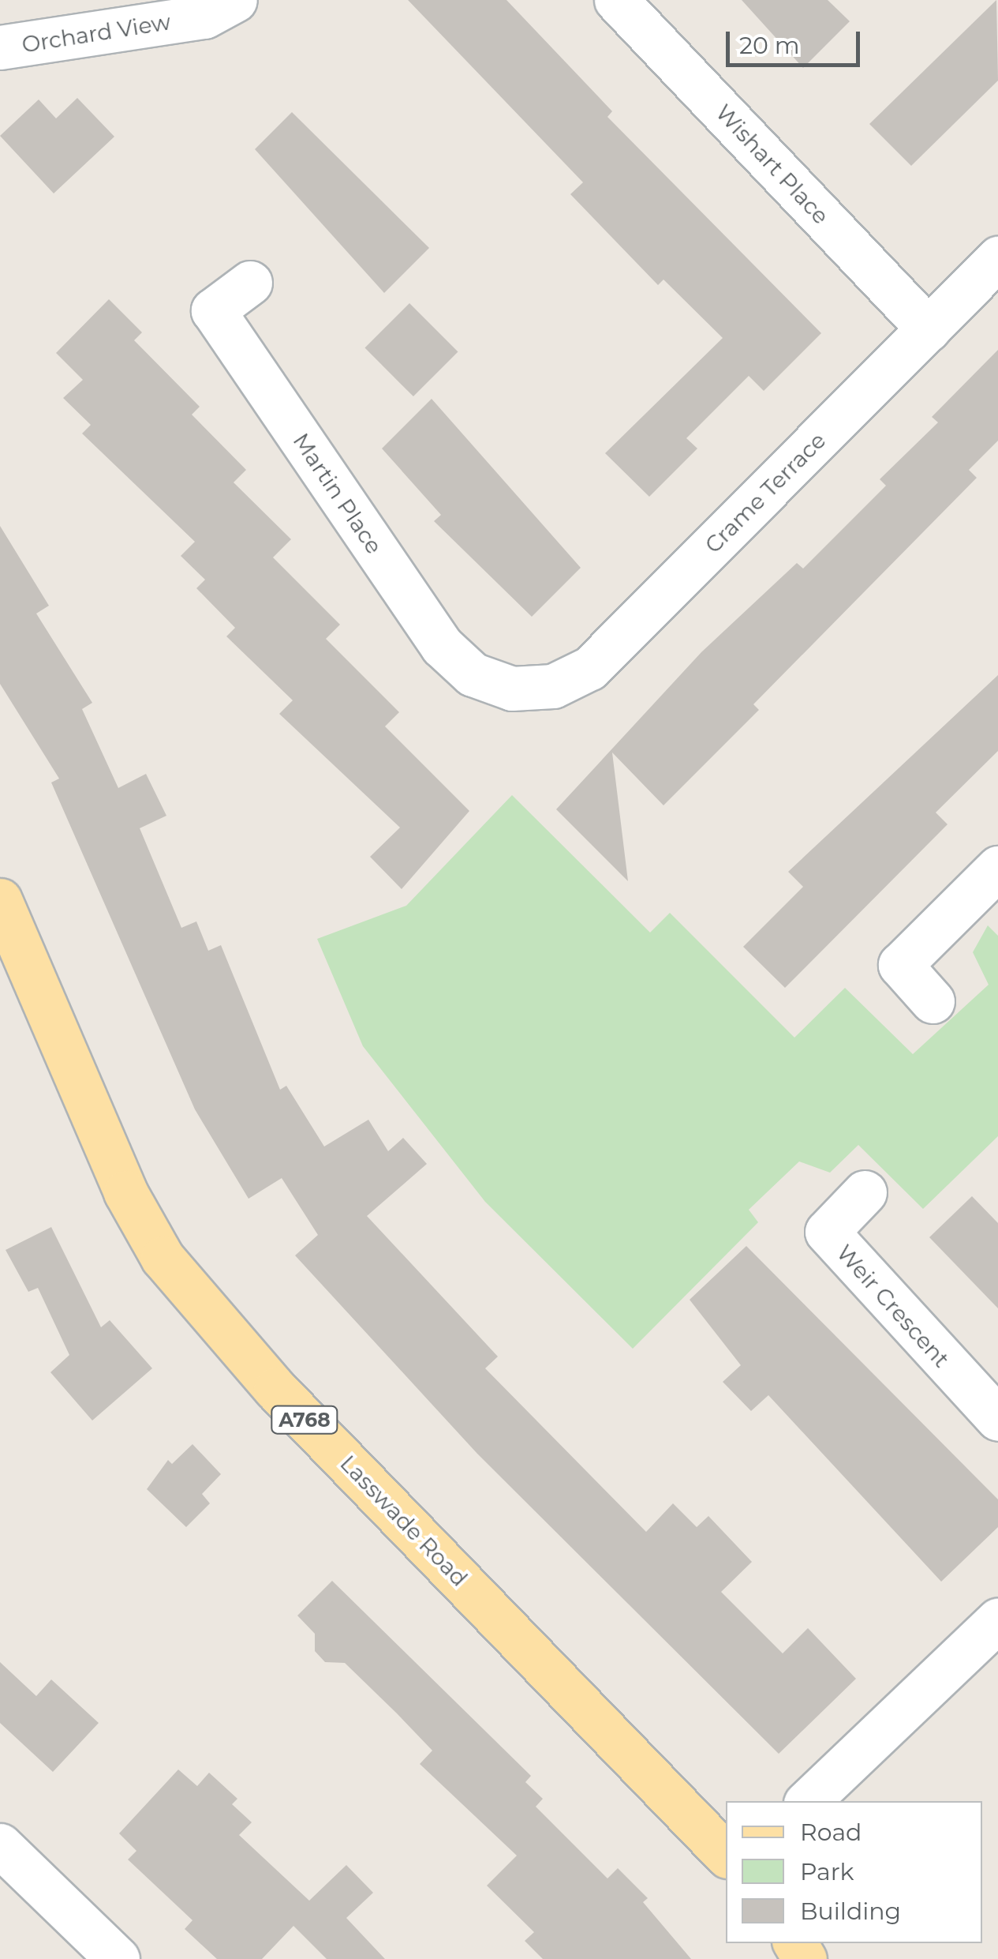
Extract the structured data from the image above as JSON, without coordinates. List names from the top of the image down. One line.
{"streets":{"main road":["A768","Lasswade Road"],"street":["Orchard View","Wishart Place","Crame Terrace","Martin Place","Weir Crescent"]},"crossings":[["Wishart Place","Crame Terrace"],["Crame Terrace","Martin Place"]],"legend":["Road","Park","Building"],"scale_bar":"20 m"}
